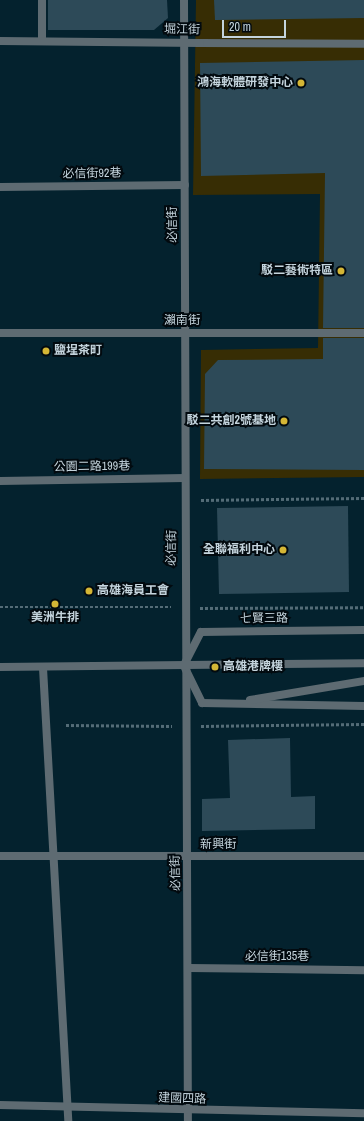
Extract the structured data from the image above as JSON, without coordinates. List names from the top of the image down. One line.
{"streets":{"street":["堀江街","必信街92巷","必信街","瀨南街","公園二路199巷","七賢三路","新興街","必信街135巷","建國四路"]},"crossings":[["堀江街","必信街"],["必信街92巷","必信街"],["必信街","瀨南街"],["必信街","公園二路199巷"],["必信街","七賢三路"],["必信街","新興街"],["必信街","必信街135巷"],["必信街","建國四路"]],"places":["鴻海軟體研發中心","駁二藝術特區","鹽埕茶町","駁二共創2號基地","全聯福利中心","高雄海員工會","美洲牛排","高雄港牌樓"],"scale_bar":"20 m"}
